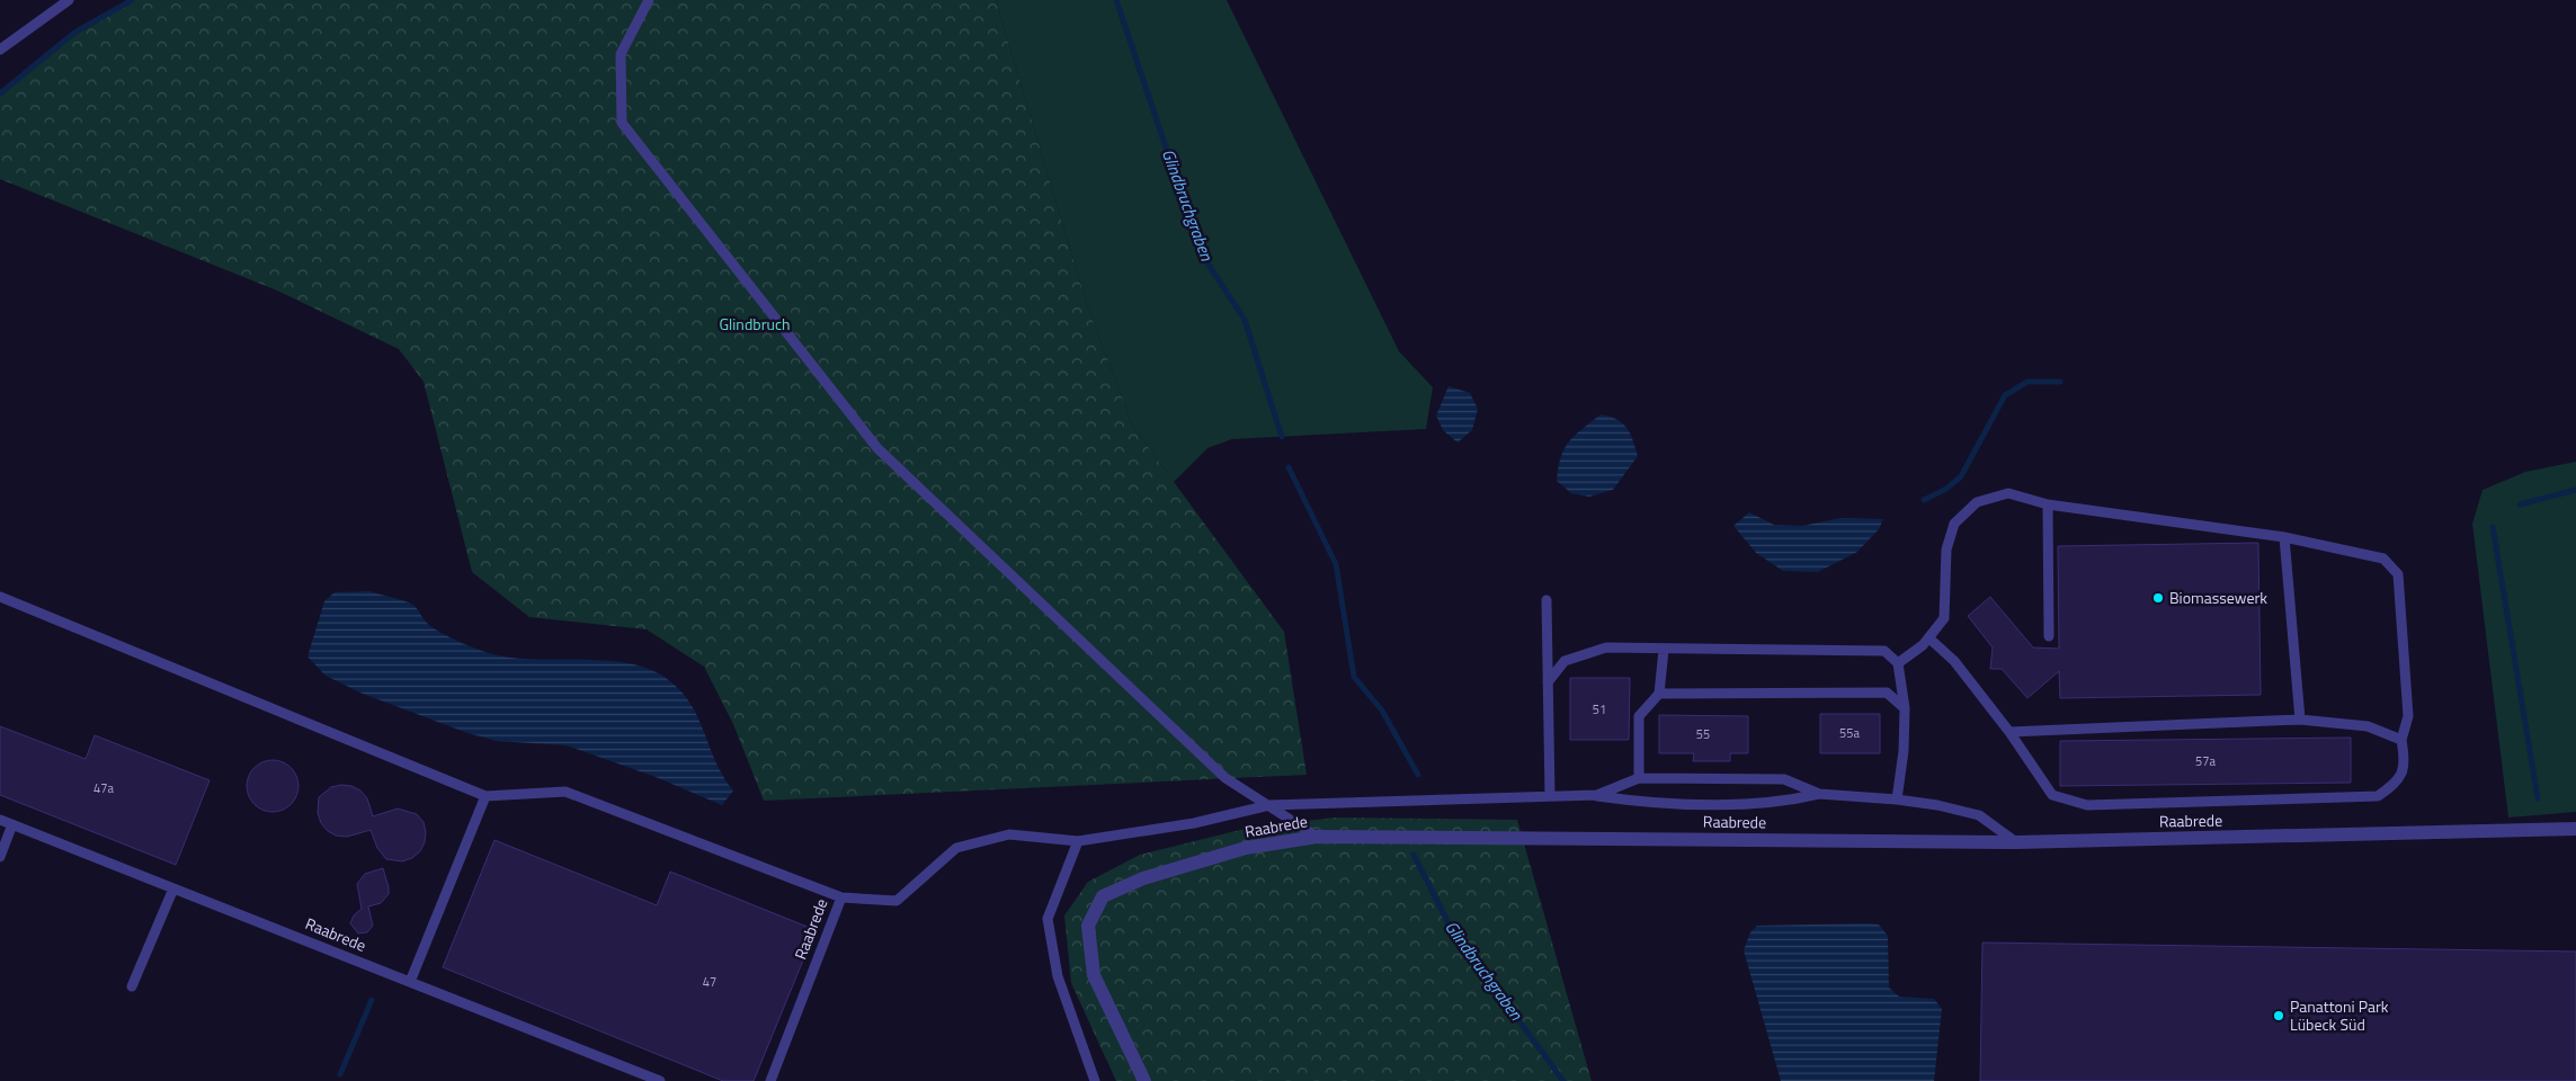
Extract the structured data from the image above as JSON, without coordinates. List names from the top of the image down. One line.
{"streets":{"street":["Raabrede"]},"water":["Glindbruchgraben"],"parks":["Glindbruch"],"places":["Biomassewerk","Panattoni Park Lübeck Süd"],"house_numbers":["51","55a","55","57a","47a","47"]}
